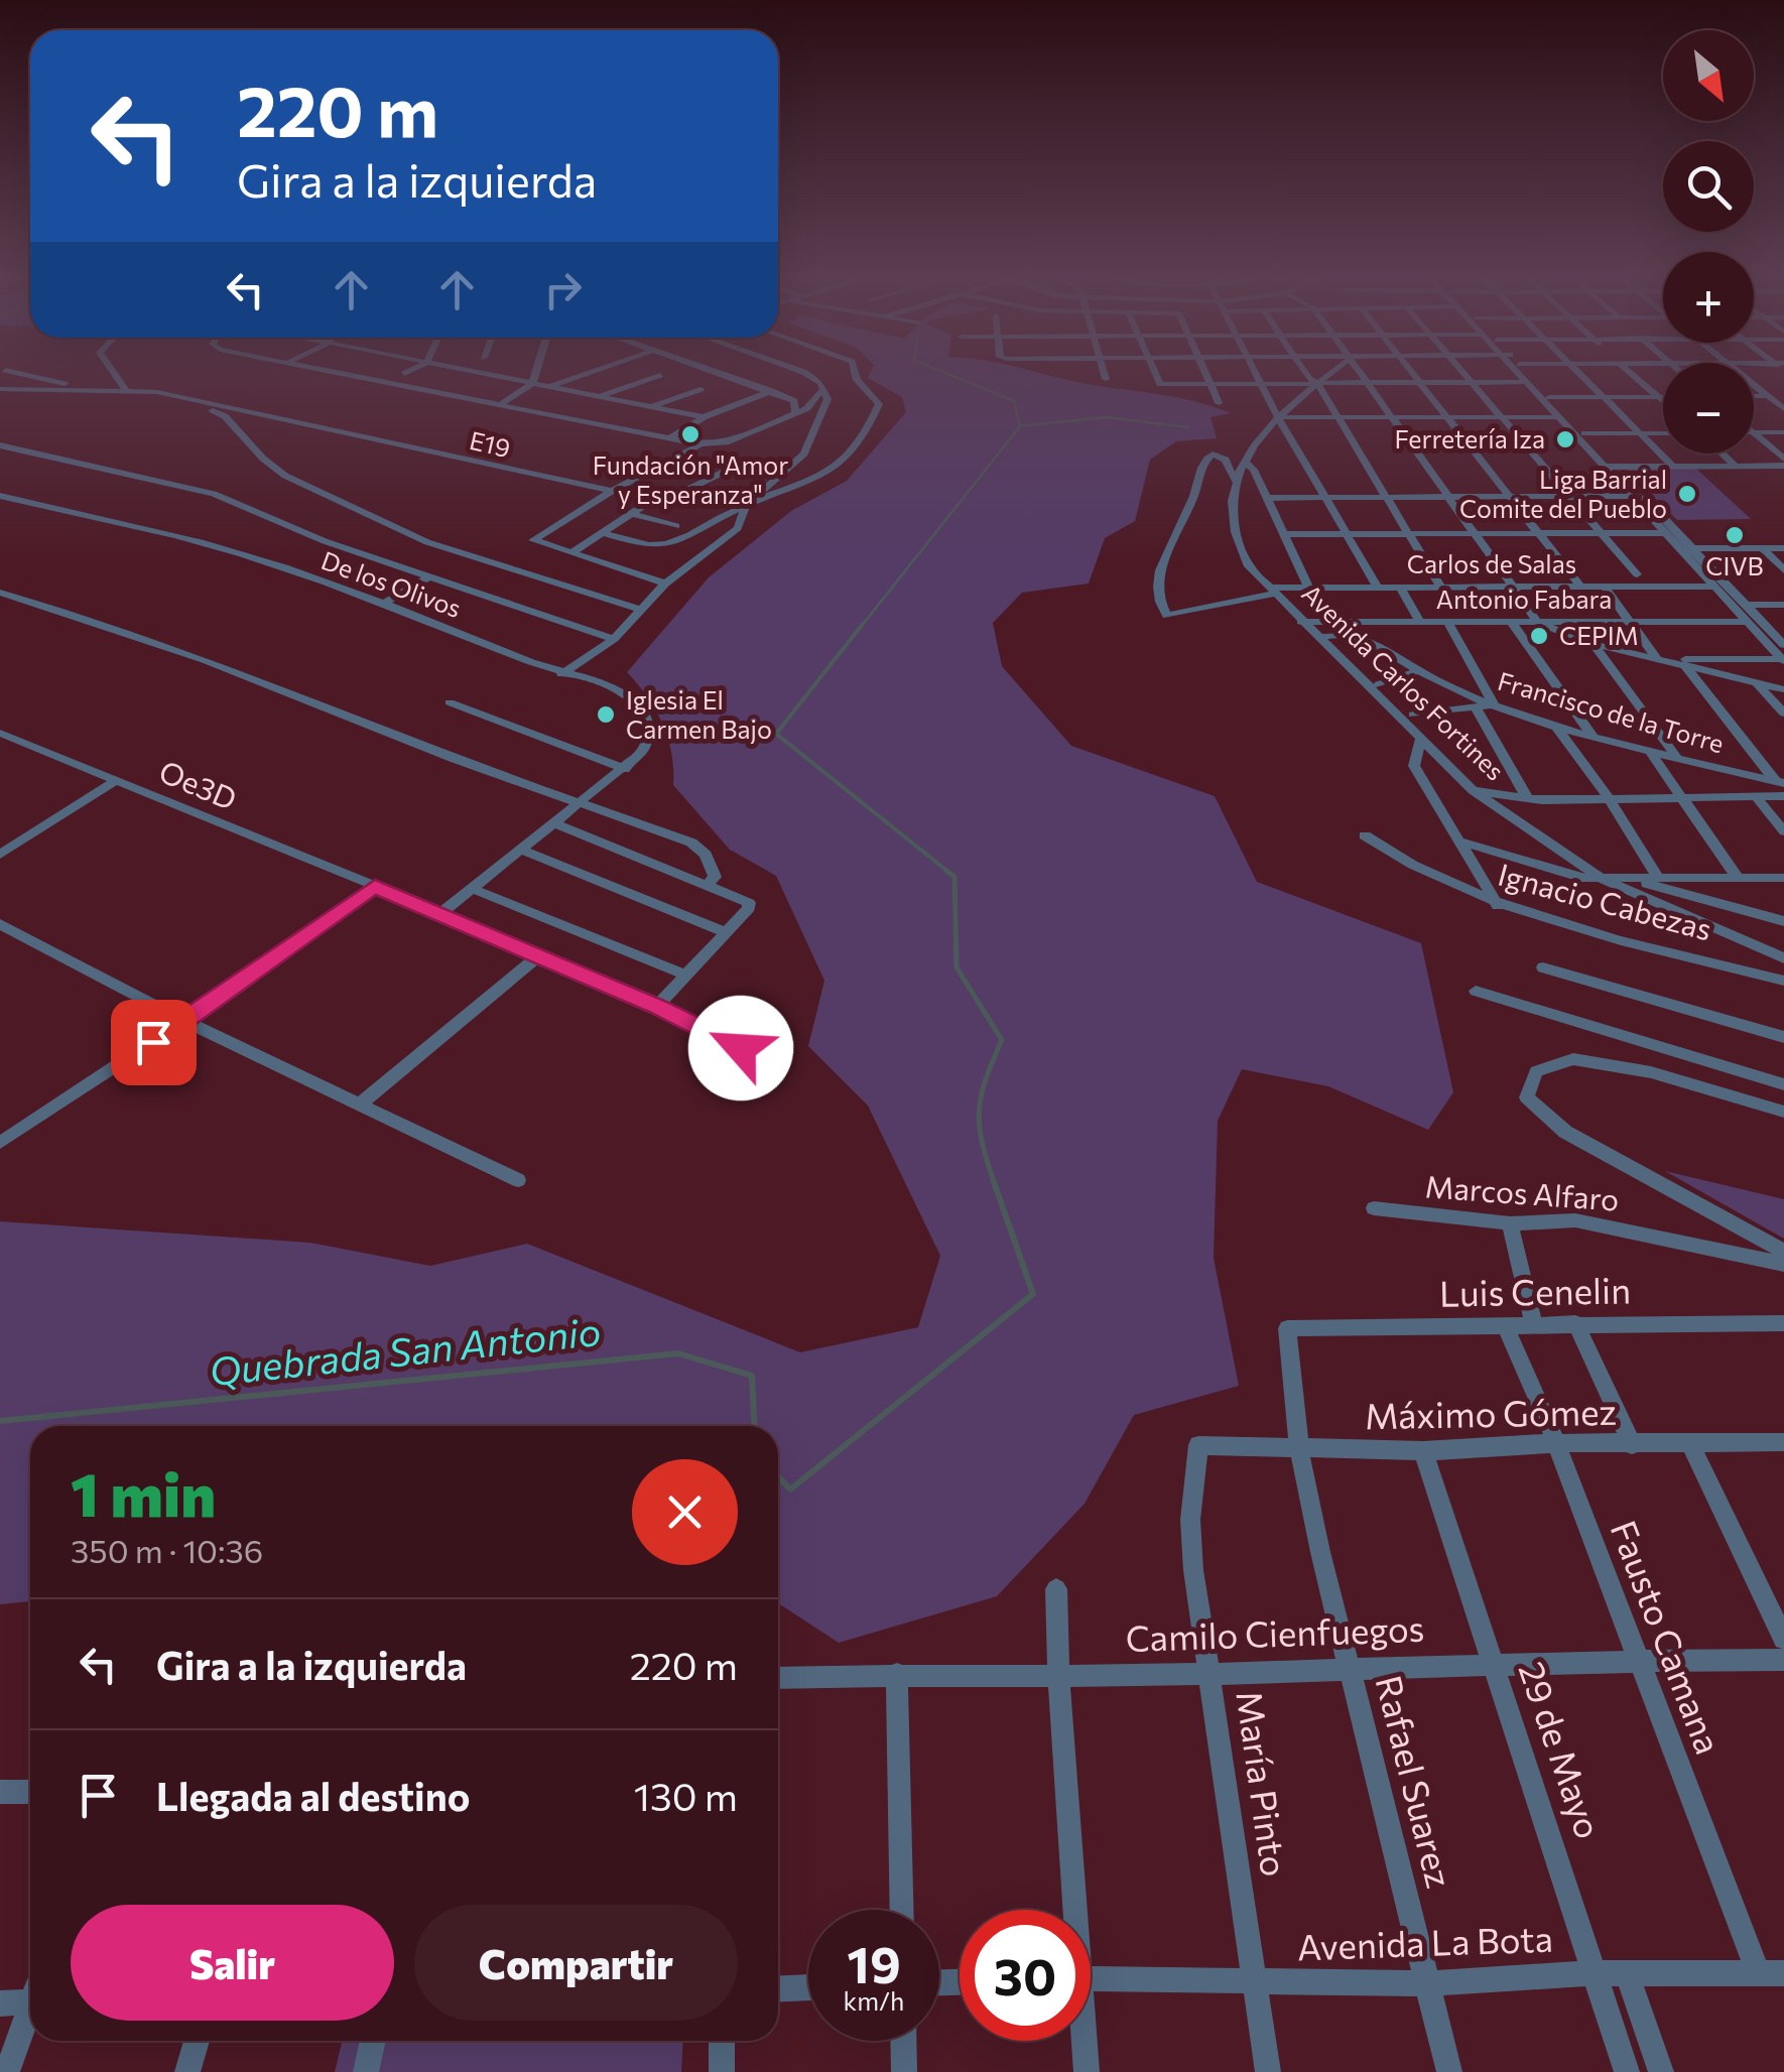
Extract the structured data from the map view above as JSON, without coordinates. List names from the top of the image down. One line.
{"streets":{"street":["E19","Carlos de Salas","De los Olivos","Antonio Fabara","Avenida Carlos Fortines","Francisco de la Torre","Oe3D","Ignacio Cabezas","Marcos Alfaro","Luis Cenelin","Máximo Gómez","Camilo Cienfuegos","Fausto Camana","29 de Mayo","Rafael Suarez","María Pinto","Avenida La Bota"]},"crossings":[["Carlos de Salas","Avenida Carlos Fortines"],["Antonio Fabara","Avenida Carlos Fortines"],["Avenida Carlos Fortines","Francisco de la Torre"],["Luis Cenelin","Fausto Camana"],["Luis Cenelin","Rafael Suarez"],["Máximo Gómez","Fausto Camana"],["Máximo Gómez","29 de Mayo"],["Máximo Gómez","Rafael Suarez"],["Máximo Gómez","María Pinto"],["Camilo Cienfuegos","Fausto Camana"],["Camilo Cienfuegos","29 de Mayo"],["Camilo Cienfuegos","Rafael Suarez"],["Camilo Cienfuegos","María Pinto"],["Fausto Camana","Avenida La Bota"],["29 de Mayo","Avenida La Bota"],["Rafael Suarez","Avenida La Bota"],["María Pinto","Avenida La Bota"]],"water":["Quebrada San Antonio"],"places":["Fundación \"Amor y Esperanza\"","Ferretería Iza","Liga Barrial Comite del Pueblo","CIVB","CEPIM","Iglesia El Carmen Bajo"],"north":"bottom right","page":{"map_buttons":["+","−"],"turn":["220 m","Gira a la izquierda"],"heading":["1 min","350 m · 10:36"],"list":[{"name":"Gira a la izquierda","value":"220 m"},{"name":"Llegada al destino","value":"130 m"}],"buttons":["Salir","Compartir"],"speed":"19 km/h","limit":"30"}}
